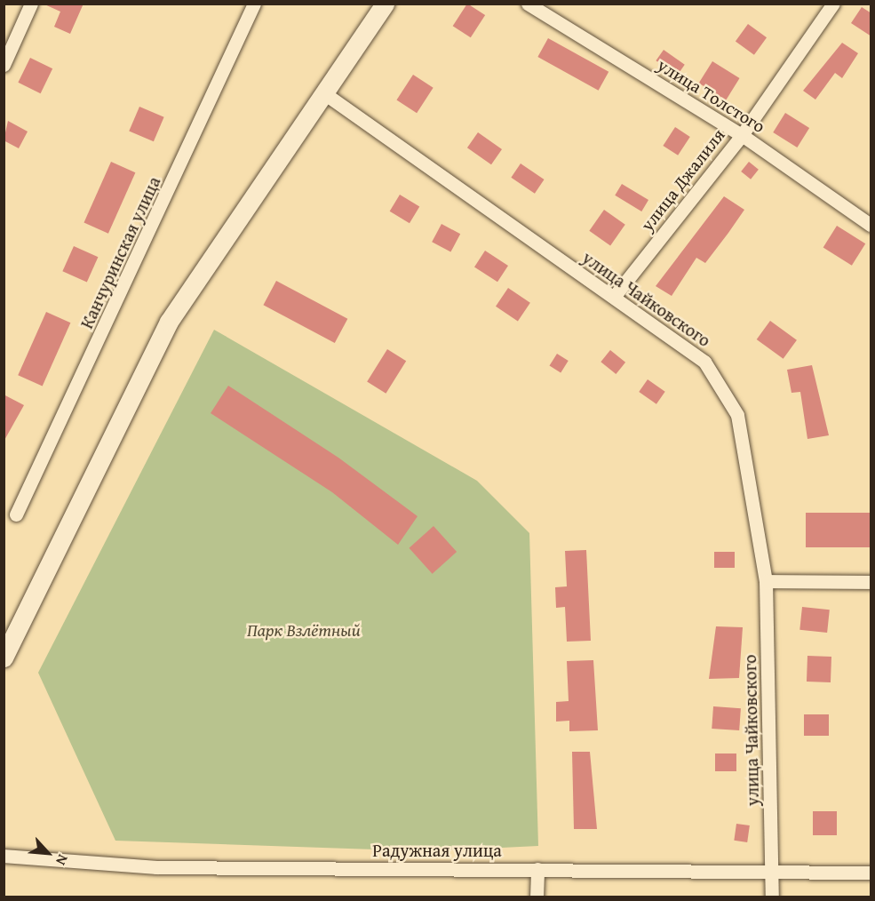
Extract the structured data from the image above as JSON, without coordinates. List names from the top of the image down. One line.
{"streets":{"street":["улица Толстого","улица Джалиля","Канчуринская улица","улица Чайковского","Радужная улица"]},"crossings":[["улица Толстого","улица Джалиля"],["улица Джалиля","улица Чайковского"],["улица Чайковского","Радужная улица"]],"parks":["Парк Взлётный"],"north":"bottom right"}
